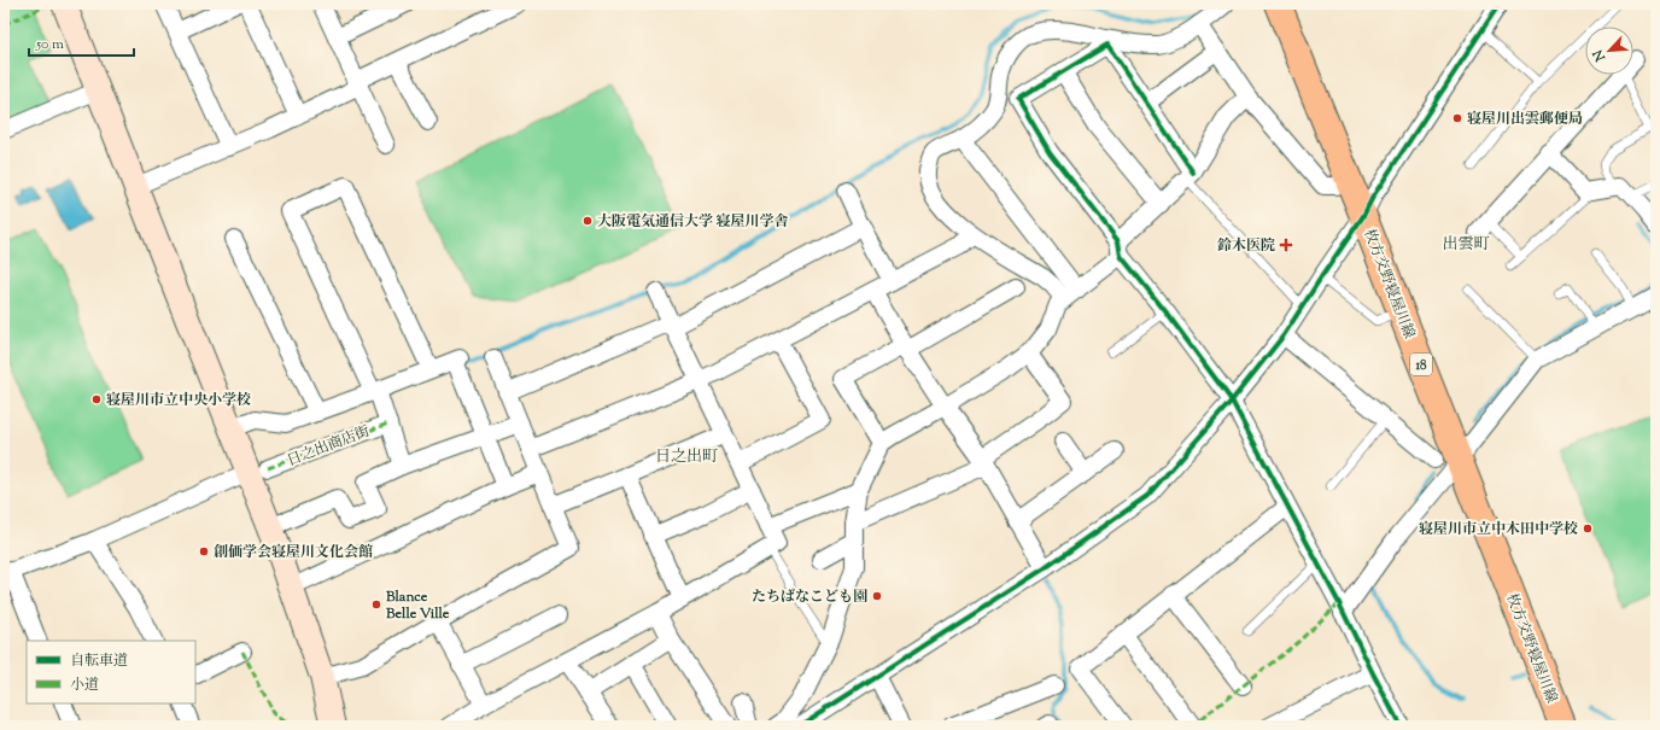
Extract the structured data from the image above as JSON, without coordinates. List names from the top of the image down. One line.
{"streets":{"main road":["枚方交野寝屋川線","18"],"street":["日之出商店街"]},"districts":["出雲町","日之出町"],"places":{"other":["寝屋川出雲郵便局","大阪電気通信大学 寝屋川学舎","寝屋川市立中央小学校","寝屋川市立中木田中学校","創価学会寝屋川文化会館","たちばなこども園","Blance Belle Ville"],"health":["鈴木医院"]},"legend":["自転車道","小道"],"scale_bar":"50 m","north":"bottom left"}
